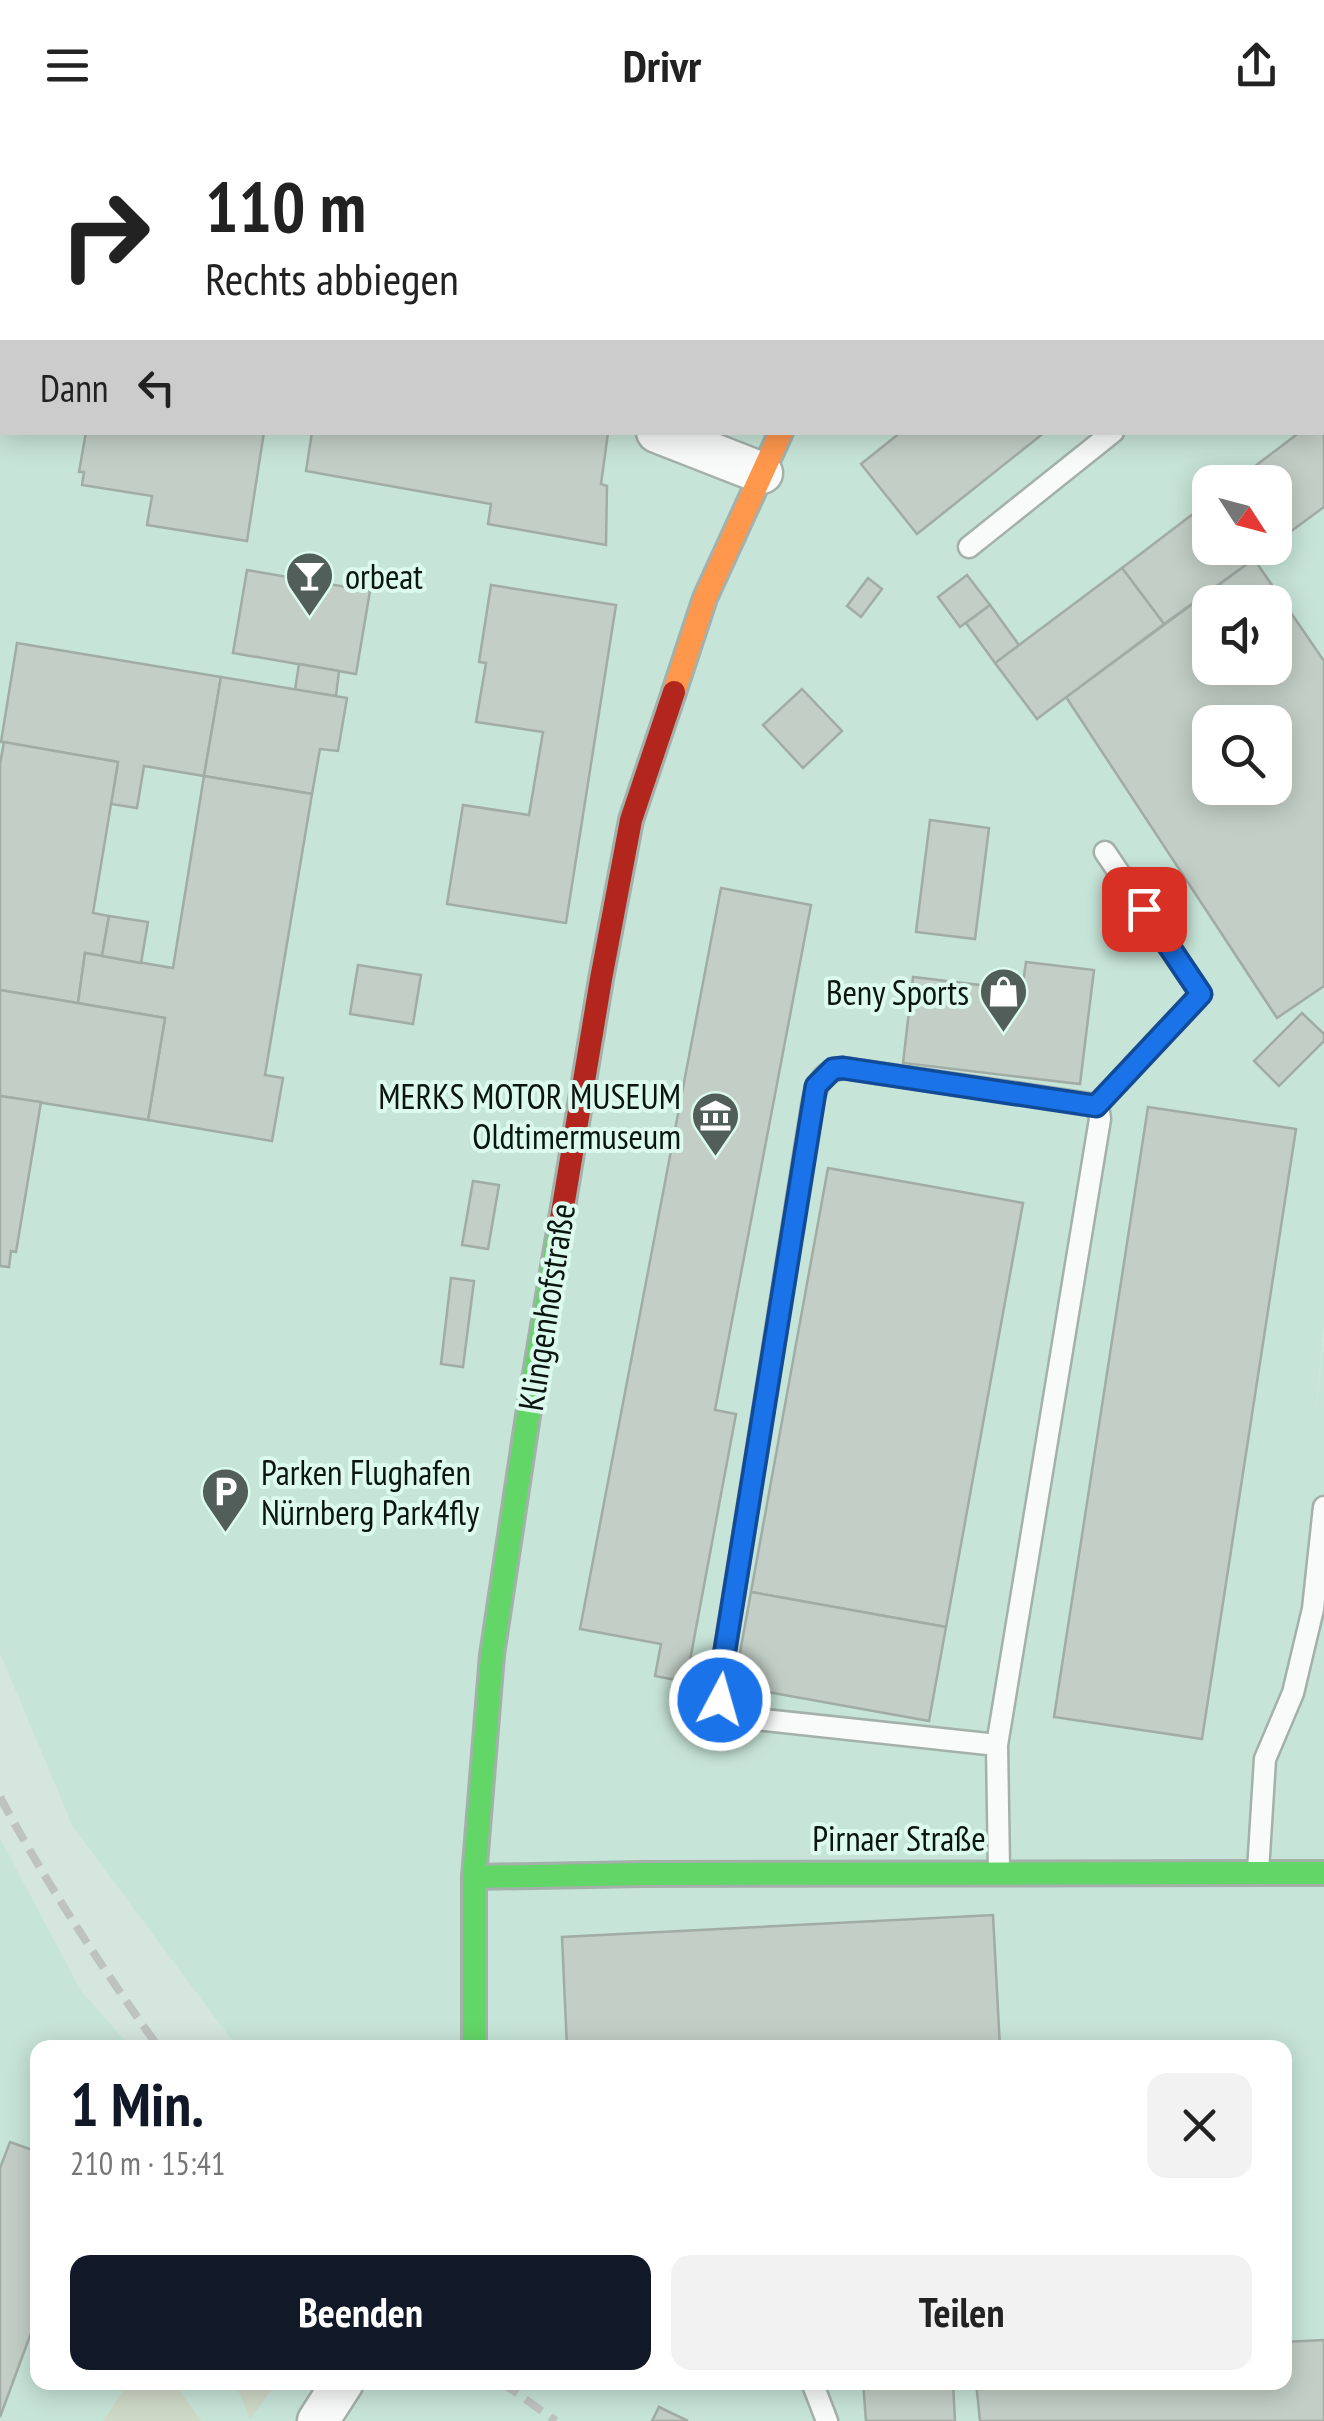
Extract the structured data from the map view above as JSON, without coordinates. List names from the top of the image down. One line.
{"streets":{"street":["Klingenhofstraße","Pirnaer Straße"]},"crossings":[["Klingenhofstraße","Pirnaer Straße"]],"places":{"bar":["orbeat"],"shop":["Beny Sports"],"museum":["MERKS MOTOR MUSEUM Oldtimermuseum"],"parking":["Parken Flughafen Nürnberg Park4fly"]},"north":"bottom right","page":{"header":"Drivr","turn":["110 m","Rechts abbiegen"],"then":"Dann","heading":["1 Min.","210 m · 15:41"],"buttons":["Beenden","Teilen"]}}
